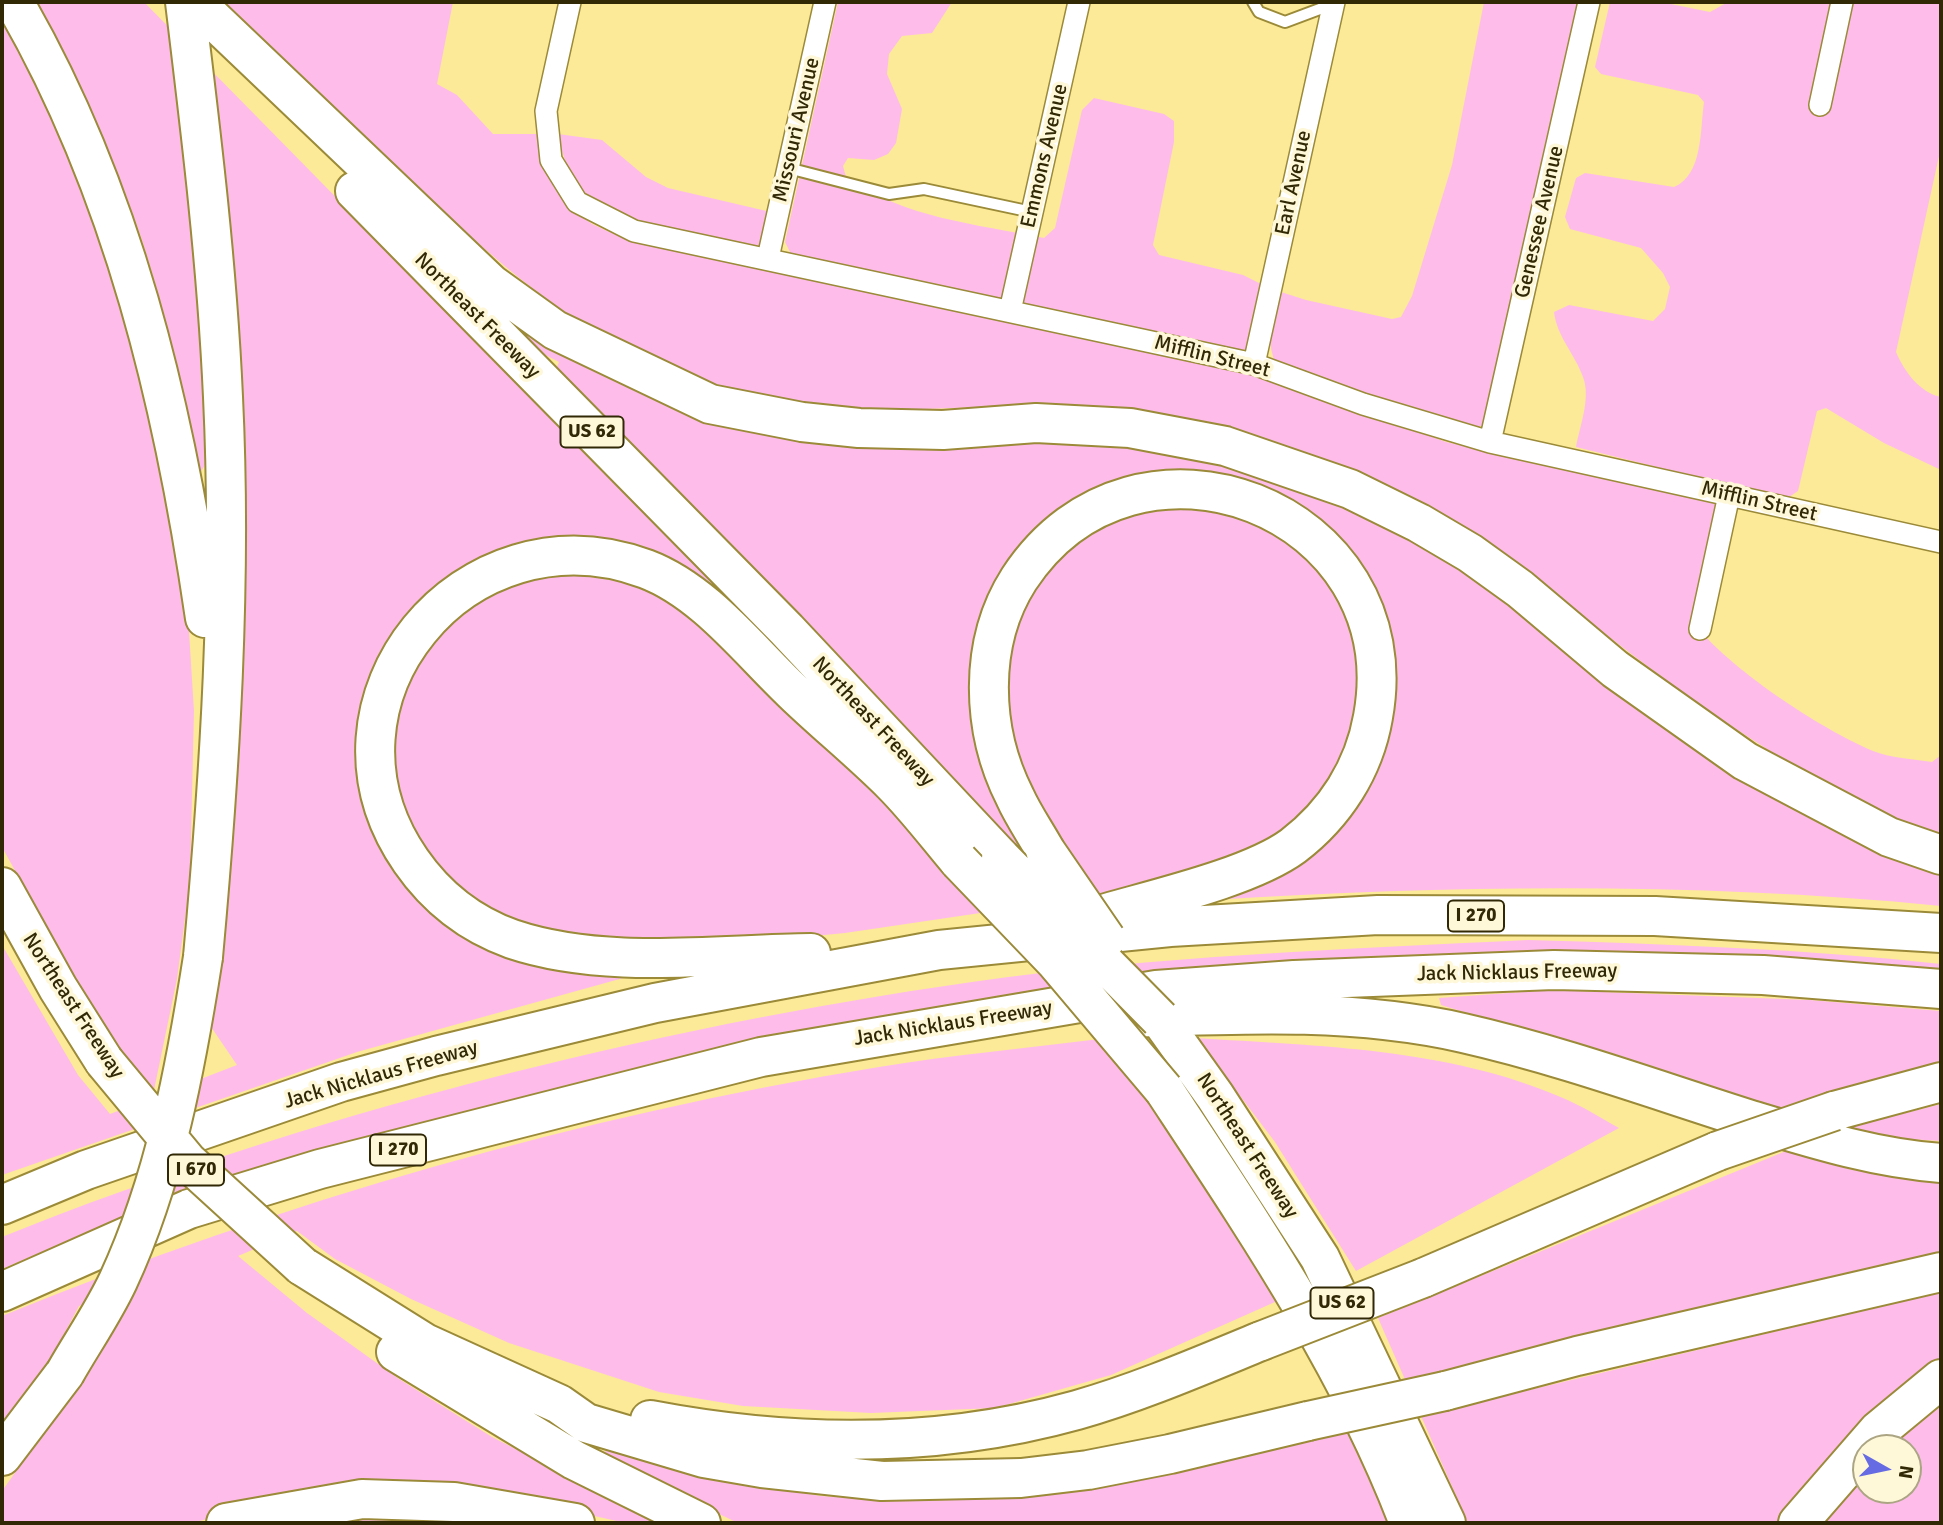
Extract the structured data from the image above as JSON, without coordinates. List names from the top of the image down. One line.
{"streets":{"highway":["Northeast Freeway","US 62","I 270","Jack Nicklaus Freeway","I 670"],"street":["Missouri Avenue","Emmons Avenue","Earl Avenue","Genessee Avenue","Mifflin Street"]},"crossings":[["Missouri Avenue","Mifflin Street"],["Emmons Avenue","Mifflin Street"],["Earl Avenue","Mifflin Street"],["Genessee Avenue","Mifflin Street"]],"north":"right"}
